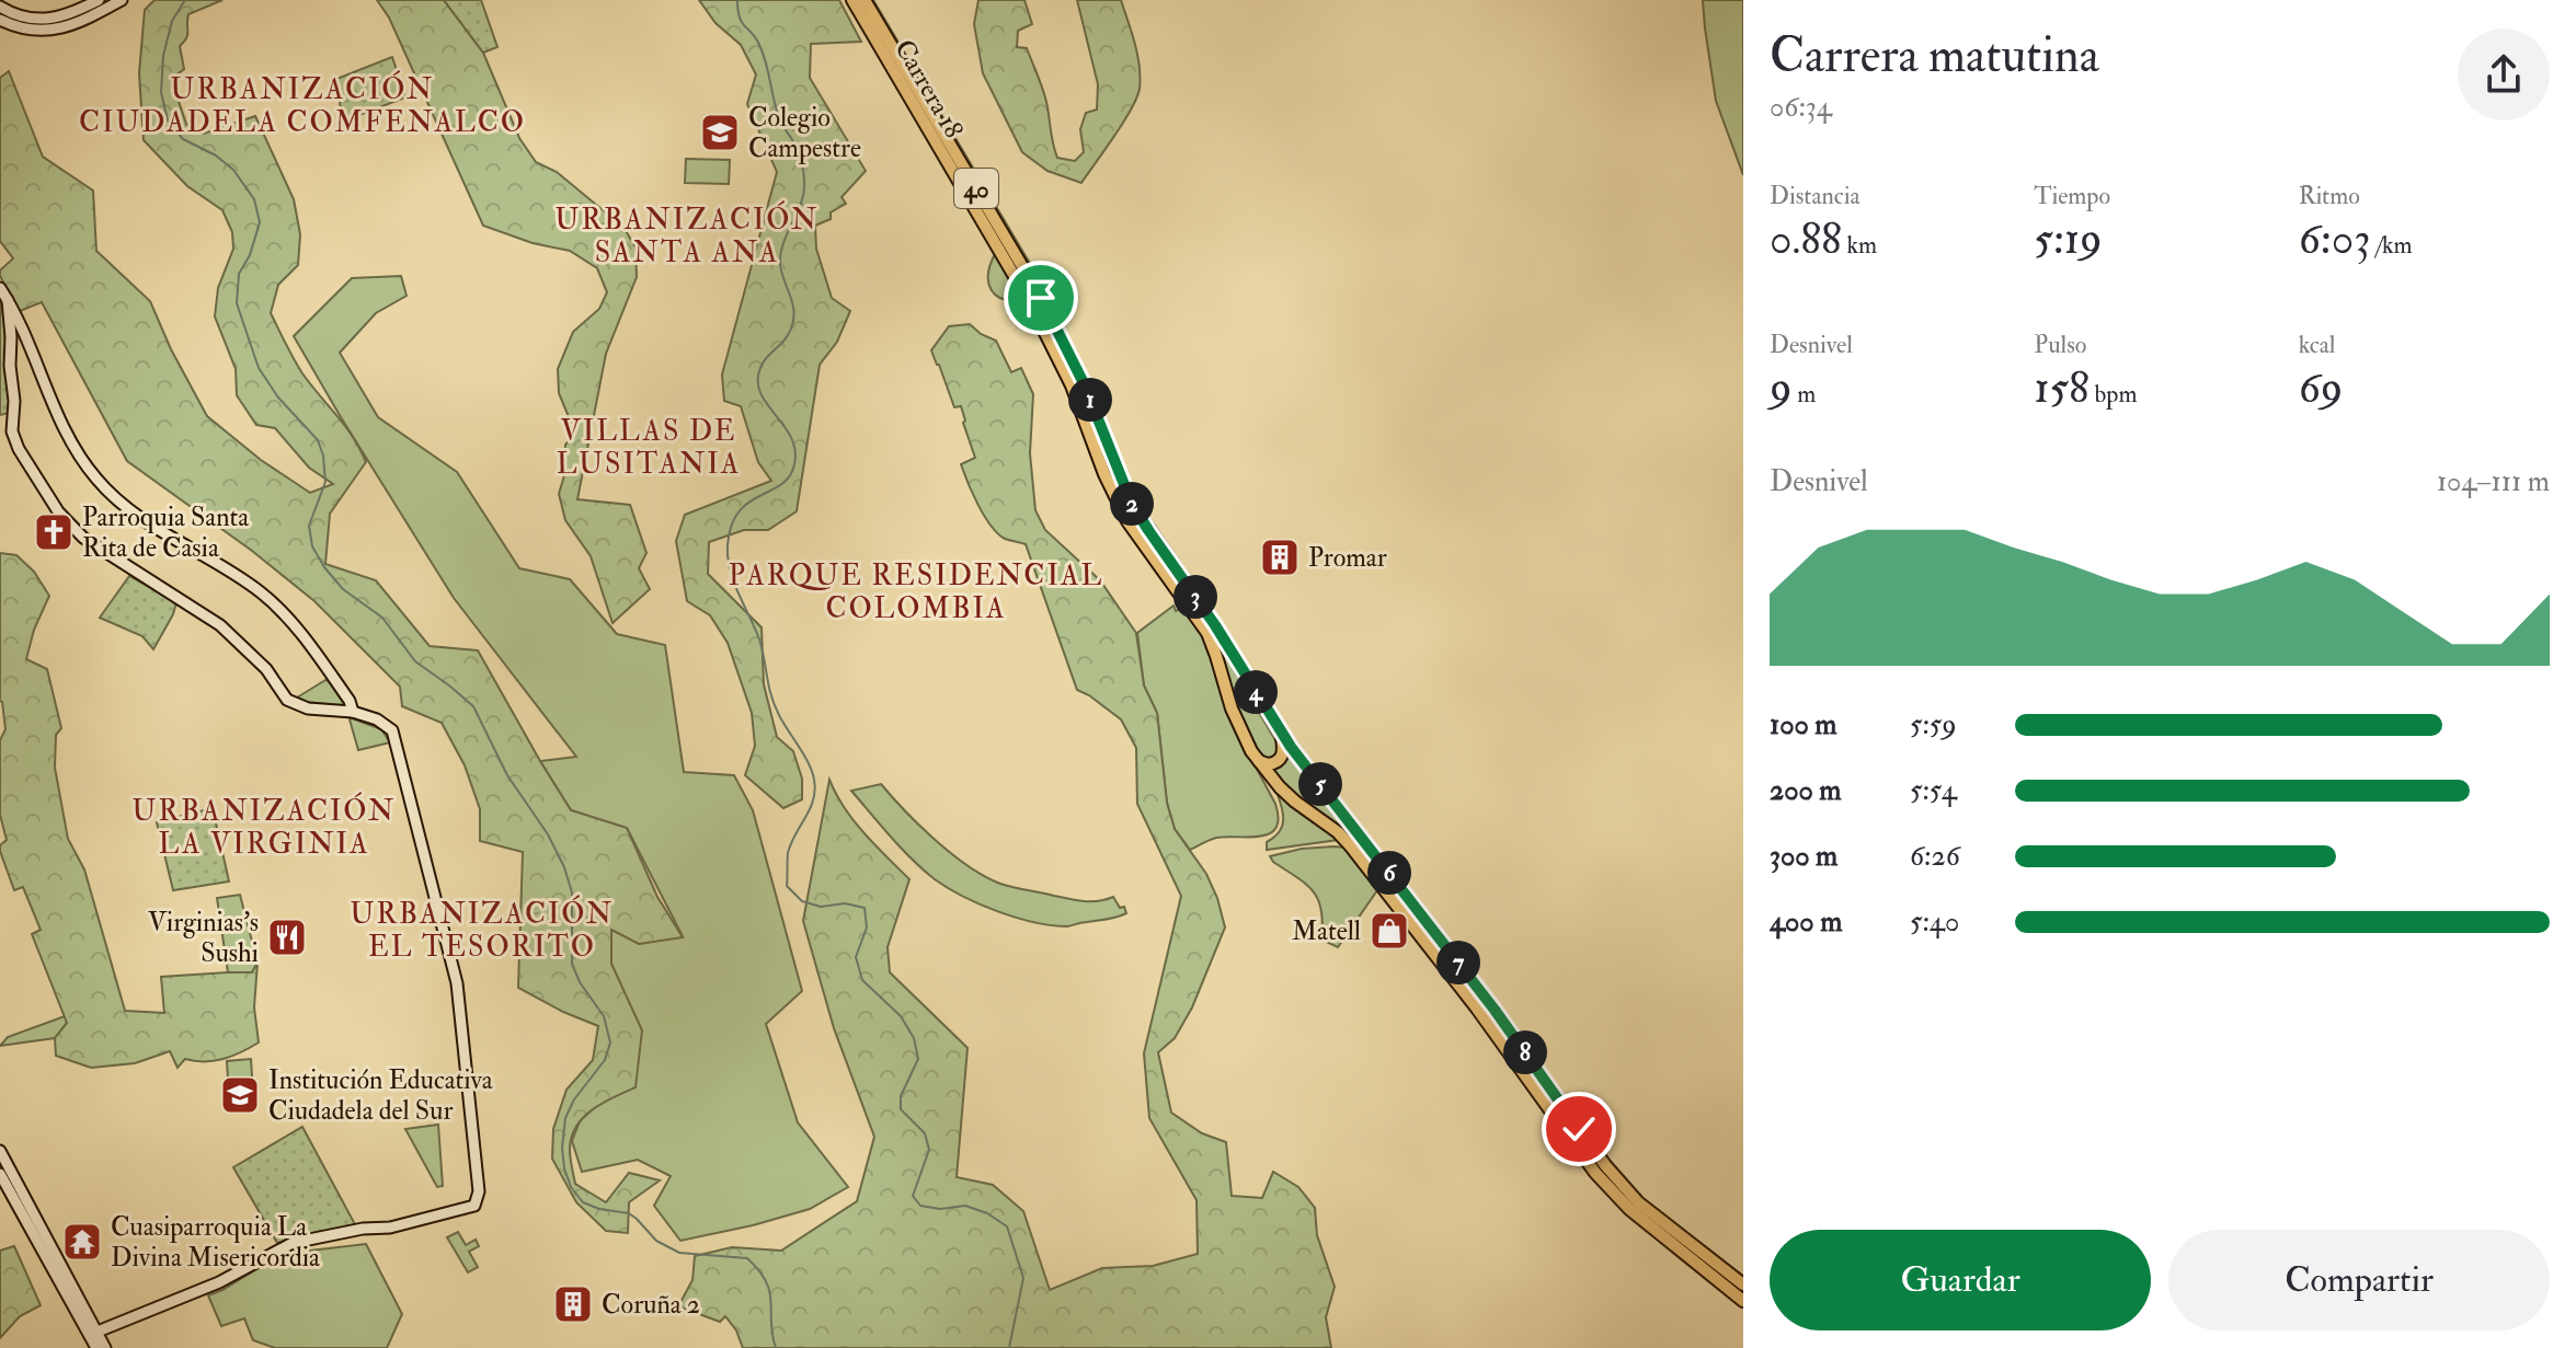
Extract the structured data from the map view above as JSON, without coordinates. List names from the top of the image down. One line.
{"streets":{"main road":["Carrera 18","40"]},"districts":["URBANIZACIÓN CIUDADELA COMFENALCO","URBANIZACIÓN SANTA ANA","VILLAS DE LUSITANIA","PARQUE RESIDENCIAL COLOMBIA","URBANIZACIÓN LA VIRGINIA","URBANIZACIÓN EL TESORITO"],"places":{"school or university":["Colegio Campestre","Institución Educativa Ciudadela del Sur"],"church":["Parroquia Santa Rita de Casia"],"building":["Promar","Coruña 2"],"shop":["Matell"],"restaurant":["Virginias's Sushi"],"temple":["Cuasiparroquia La Divina Misericordia"]},"page":{"heading":["Carrera matutina","06:34"],"stats":[["Distancia","0.88 km"],["Tiempo","5:19"],["Ritmo","6:03 /km"],["Desnivel","9 m"],["Pulso","158 bpm"],["kcal","69"]],"pins":["1","2","3","4","5","6","7","8"],"chart":["Desnivel","104–111 m"],"list":[{"name":"100 m","note":"5:59"},{"name":"200 m","note":"5:54"},{"name":"300 m","note":"6:26"},{"name":"400 m","note":"5:40"}],"buttons":["Guardar","Compartir"]}}
